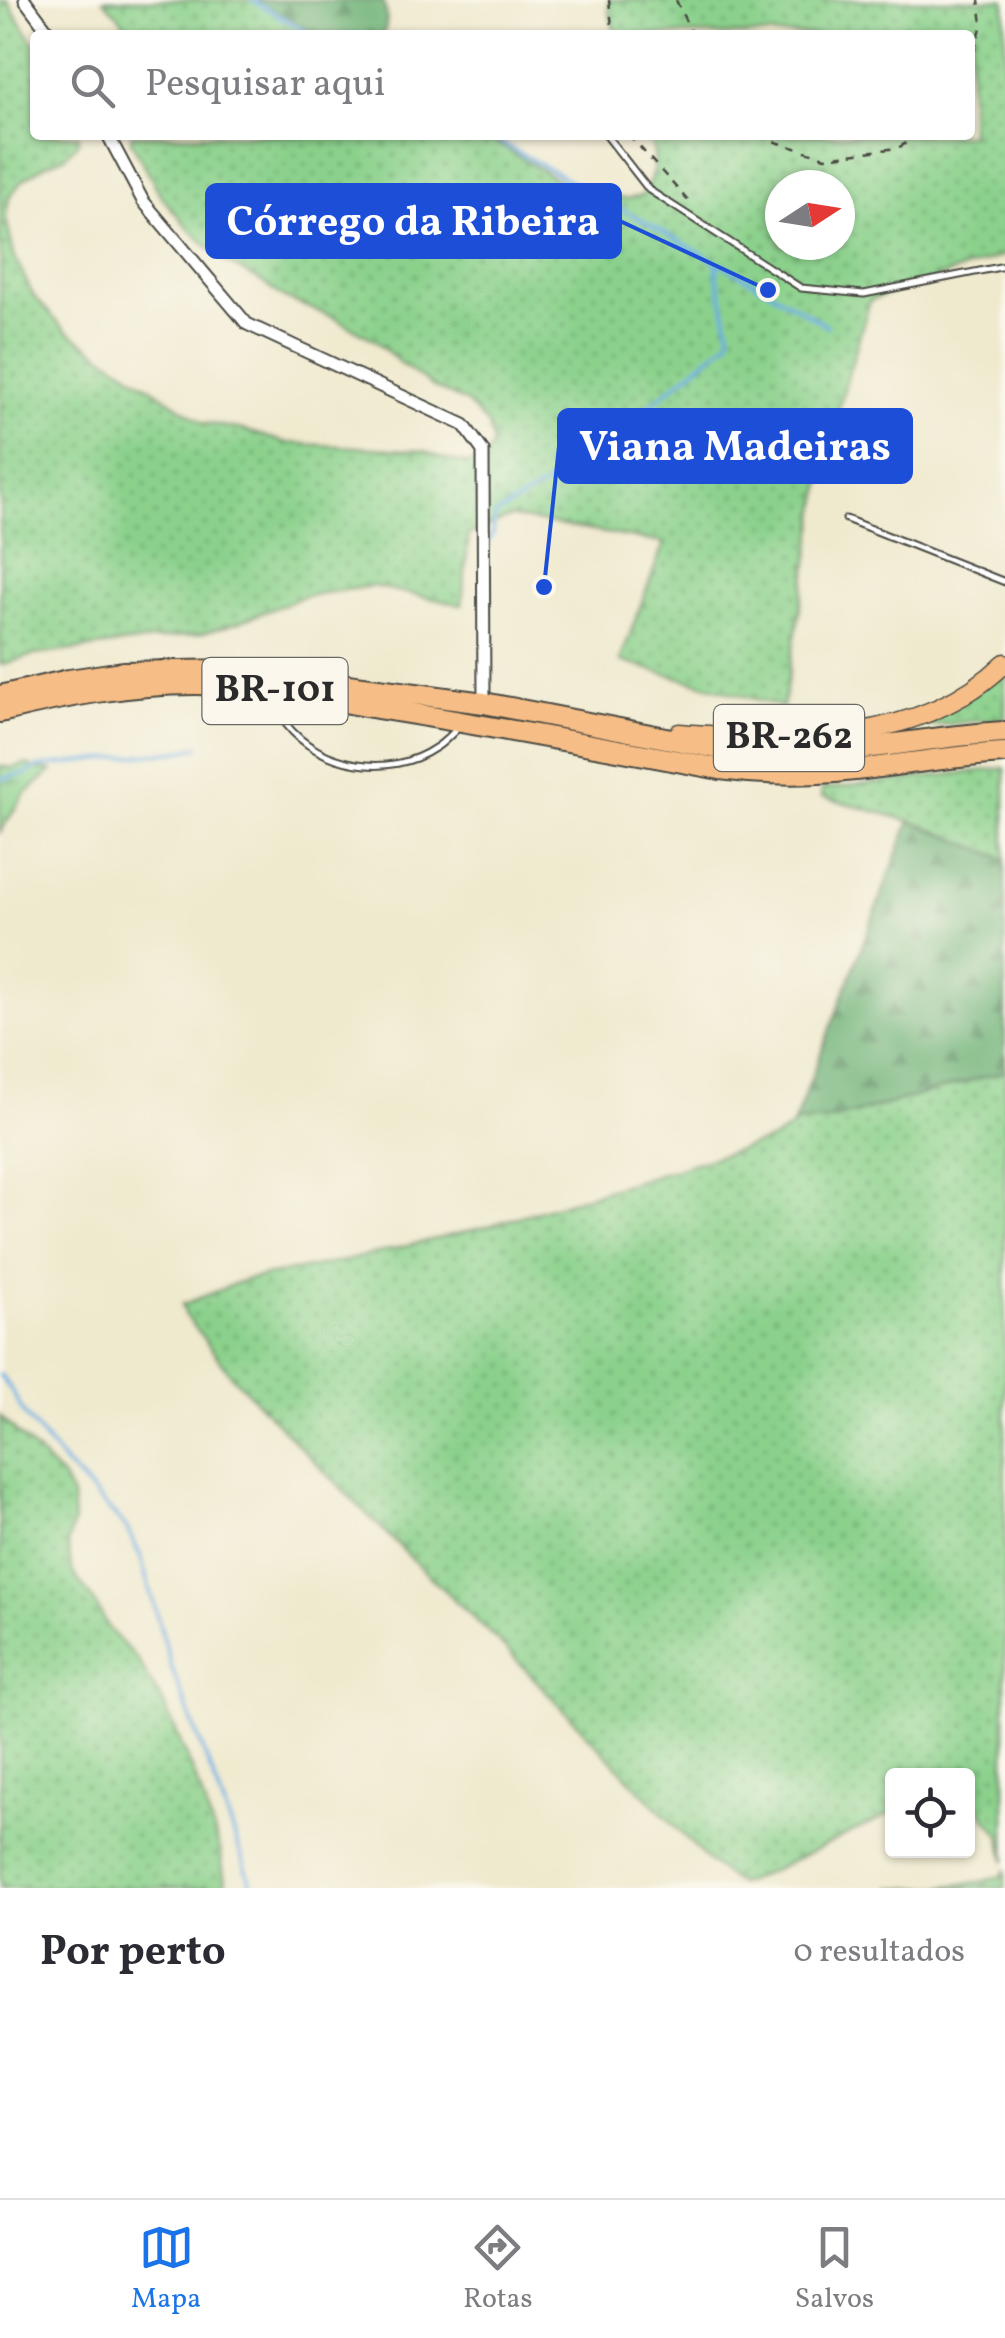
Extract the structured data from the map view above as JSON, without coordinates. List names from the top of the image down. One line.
{"streets":{"highway":["BR-101","BR-262"]},"crossings":[["BR-101","BR-262"]],"places":["Córrego da Ribeira","Viana Madeiras"],"north":"right","page":{"search":"Pesquisar aqui","heading":["Por perto","0 resultados"],"nav":["Mapa","Rotas","Salvos"]}}
